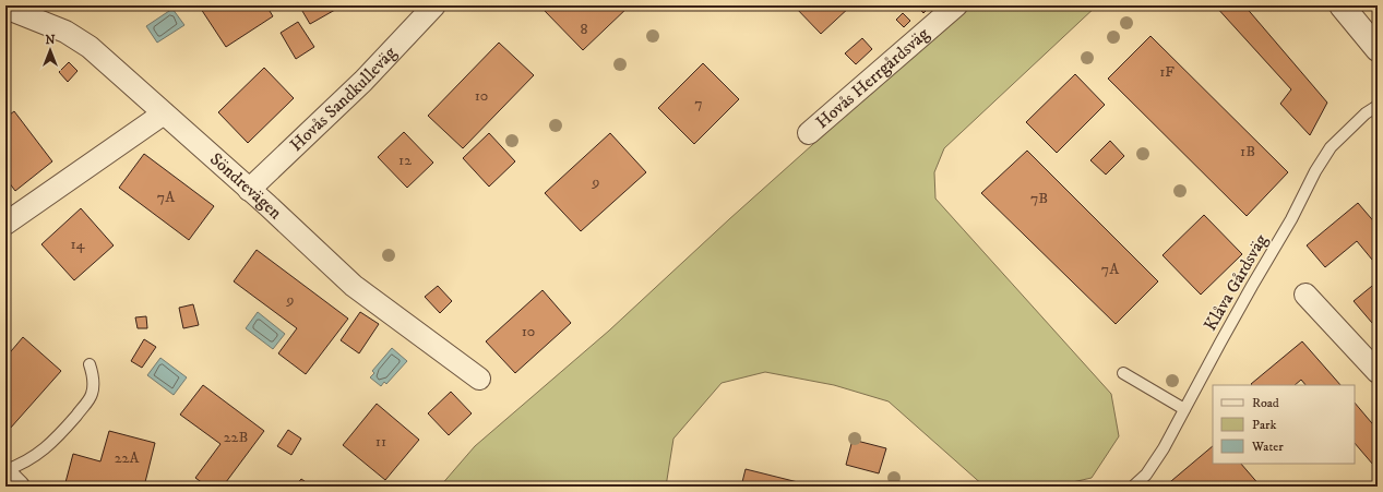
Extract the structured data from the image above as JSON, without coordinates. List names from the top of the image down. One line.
{"streets":{"street":["Hovås Herrgårdsväg","Hovås Sandkulleväg","Söndrevägen"],"lane":["Klåva Gårdsväg"]},"crossings":[["Hovås Sandkulleväg","Söndrevägen"]],"house_numbers":["8","1F","10","7","1B","12","9","7A","7B","14","7A","9","10","22B","11","22A"],"legend":["Road","Park","Water"],"north":"top"}
